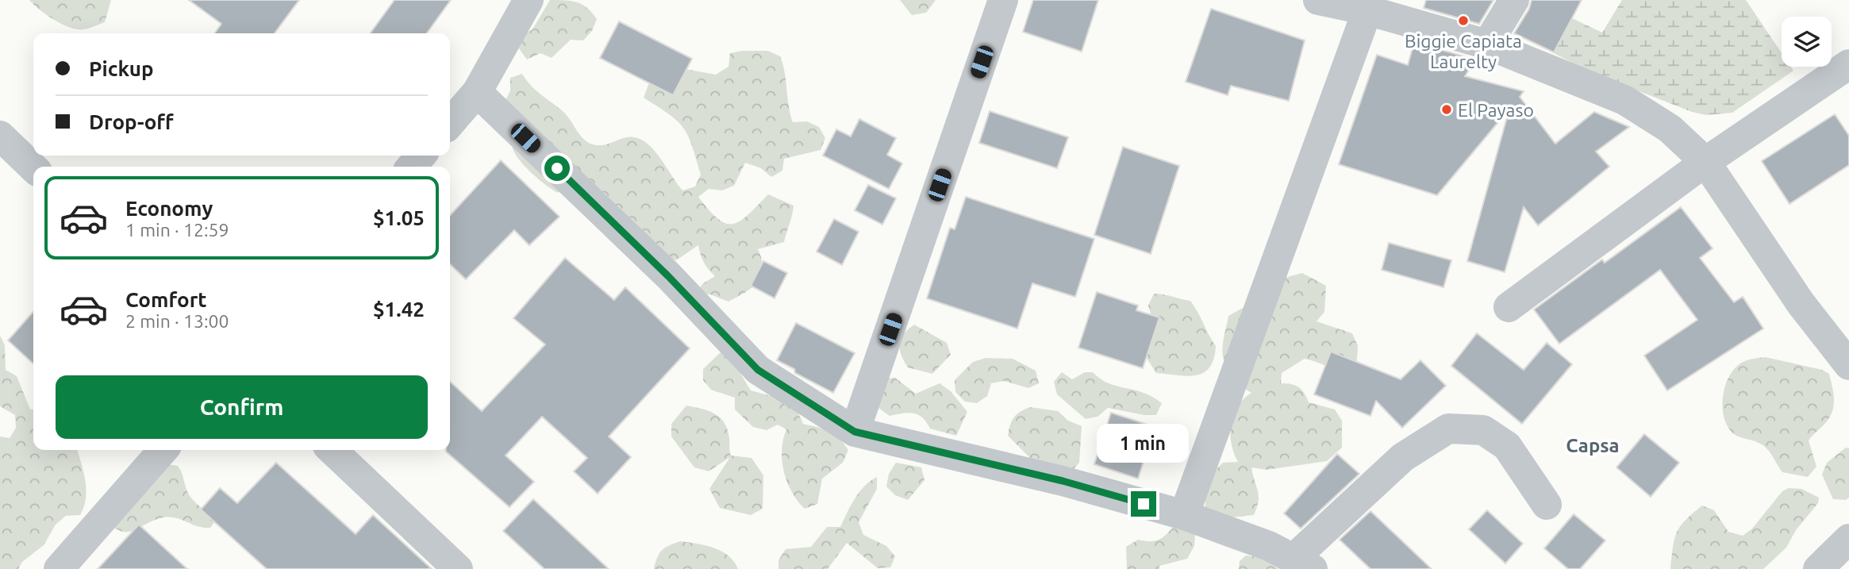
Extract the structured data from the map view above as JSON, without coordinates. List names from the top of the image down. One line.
{"districts":["Capsa"],"places":["Biggie Capiata Laurelty","El Payaso"],"page":{"banner":["Pickup","Drop-off"],"list":[{"name":"Economy","note":"1 min · 12:59","value":"$1.05"},{"name":"Comfort","note":"2 min · 13:00","value":"$1.42"}],"buttons":"Confirm","bubble":"1 min"}}
